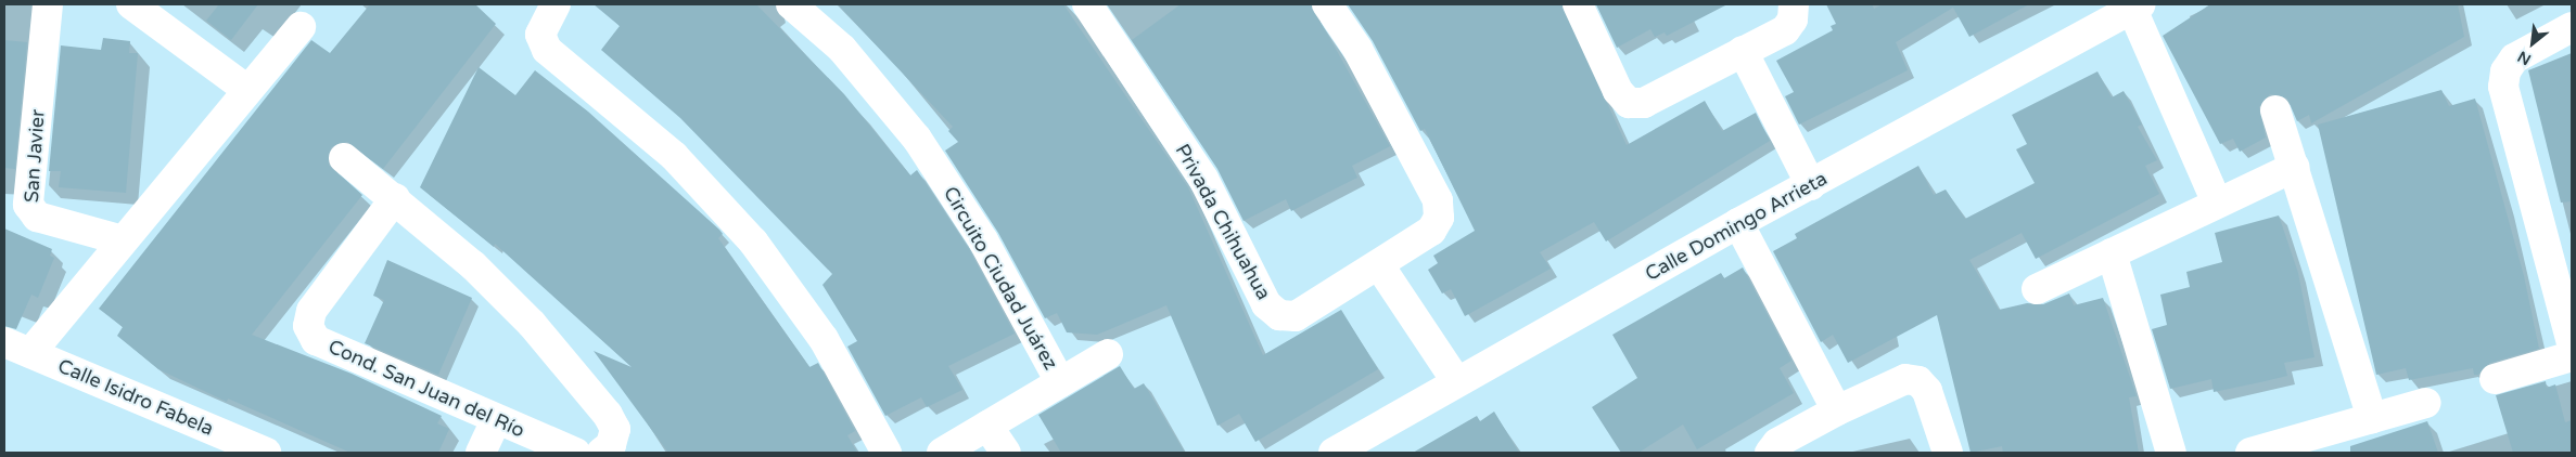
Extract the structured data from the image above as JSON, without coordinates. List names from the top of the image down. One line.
{"streets":{"street":["San Javier","Privada Chihuahua","Calle Domingo Arrieta","Circuito Ciudad Juárez","Cond. San Juan del Río","Calle Isidro Fabela"]},"north":"bottom left"}
